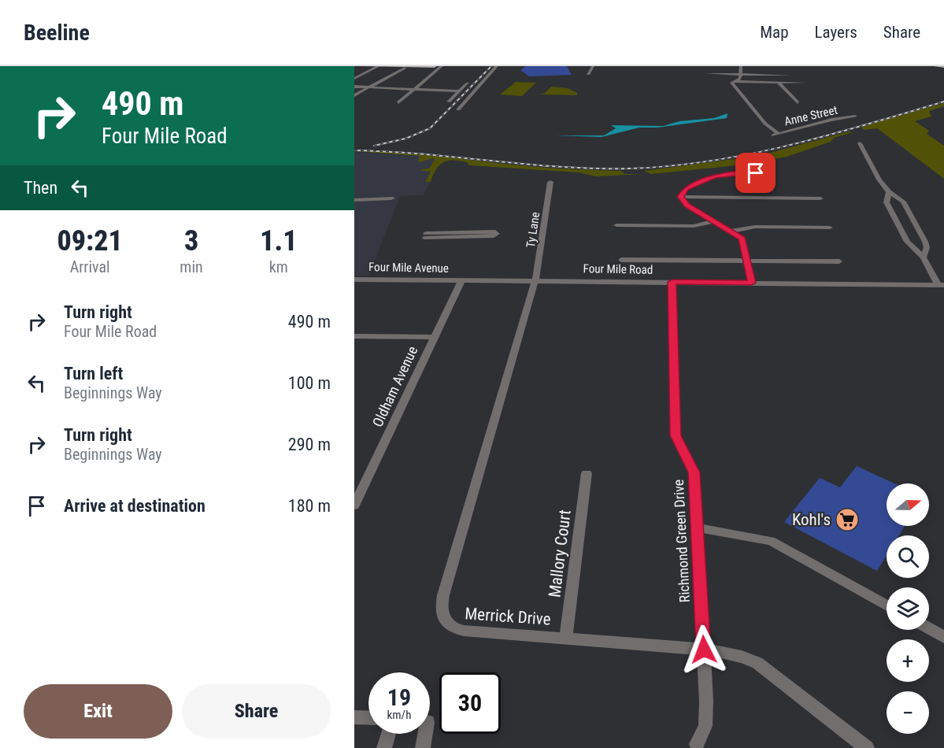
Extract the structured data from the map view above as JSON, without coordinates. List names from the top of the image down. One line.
{"streets":{"street":["Anne Street","Ty Lane","Four Mile Avenue","Four Mile Road","Oldham Avenue","Richmond Green Drive","Mallory Court","Merrick Drive"]},"crossings":[["Ty Lane","Four Mile Road"],["Ty Lane","Merrick Drive"],["Four Mile Avenue","Four Mile Road"],["Four Mile Avenue","Oldham Avenue"],["Four Mile Road","Oldham Avenue"],["Four Mile Road","Richmond Green Drive"],["Four Mile Road","Merrick Drive"],["Richmond Green Drive","Merrick Drive"],["Mallory Court","Merrick Drive"]],"places":{"supermarket":["Kohl's"]},"north":"right","page":{"header":"Beeline","nav":["Map","Layers","Share"],"turn":["490 m","Four Mile Road"],"then":"Then","eta":["09:21","Arrival","3","min","1.1","km"],"list":[{"name":"Turn right","note":"Four Mile Road","value":"490 m"},{"name":"Turn left","note":"Beginnings Way","value":"100 m"},{"name":"Turn right","note":"Beginnings Way","value":"290 m"},{"name":"Arrive at destination","value":"180 m"}],"map_buttons":["+","−"],"speed":"19 km/h","limit":"30","buttons":["Exit","Share"]}}
